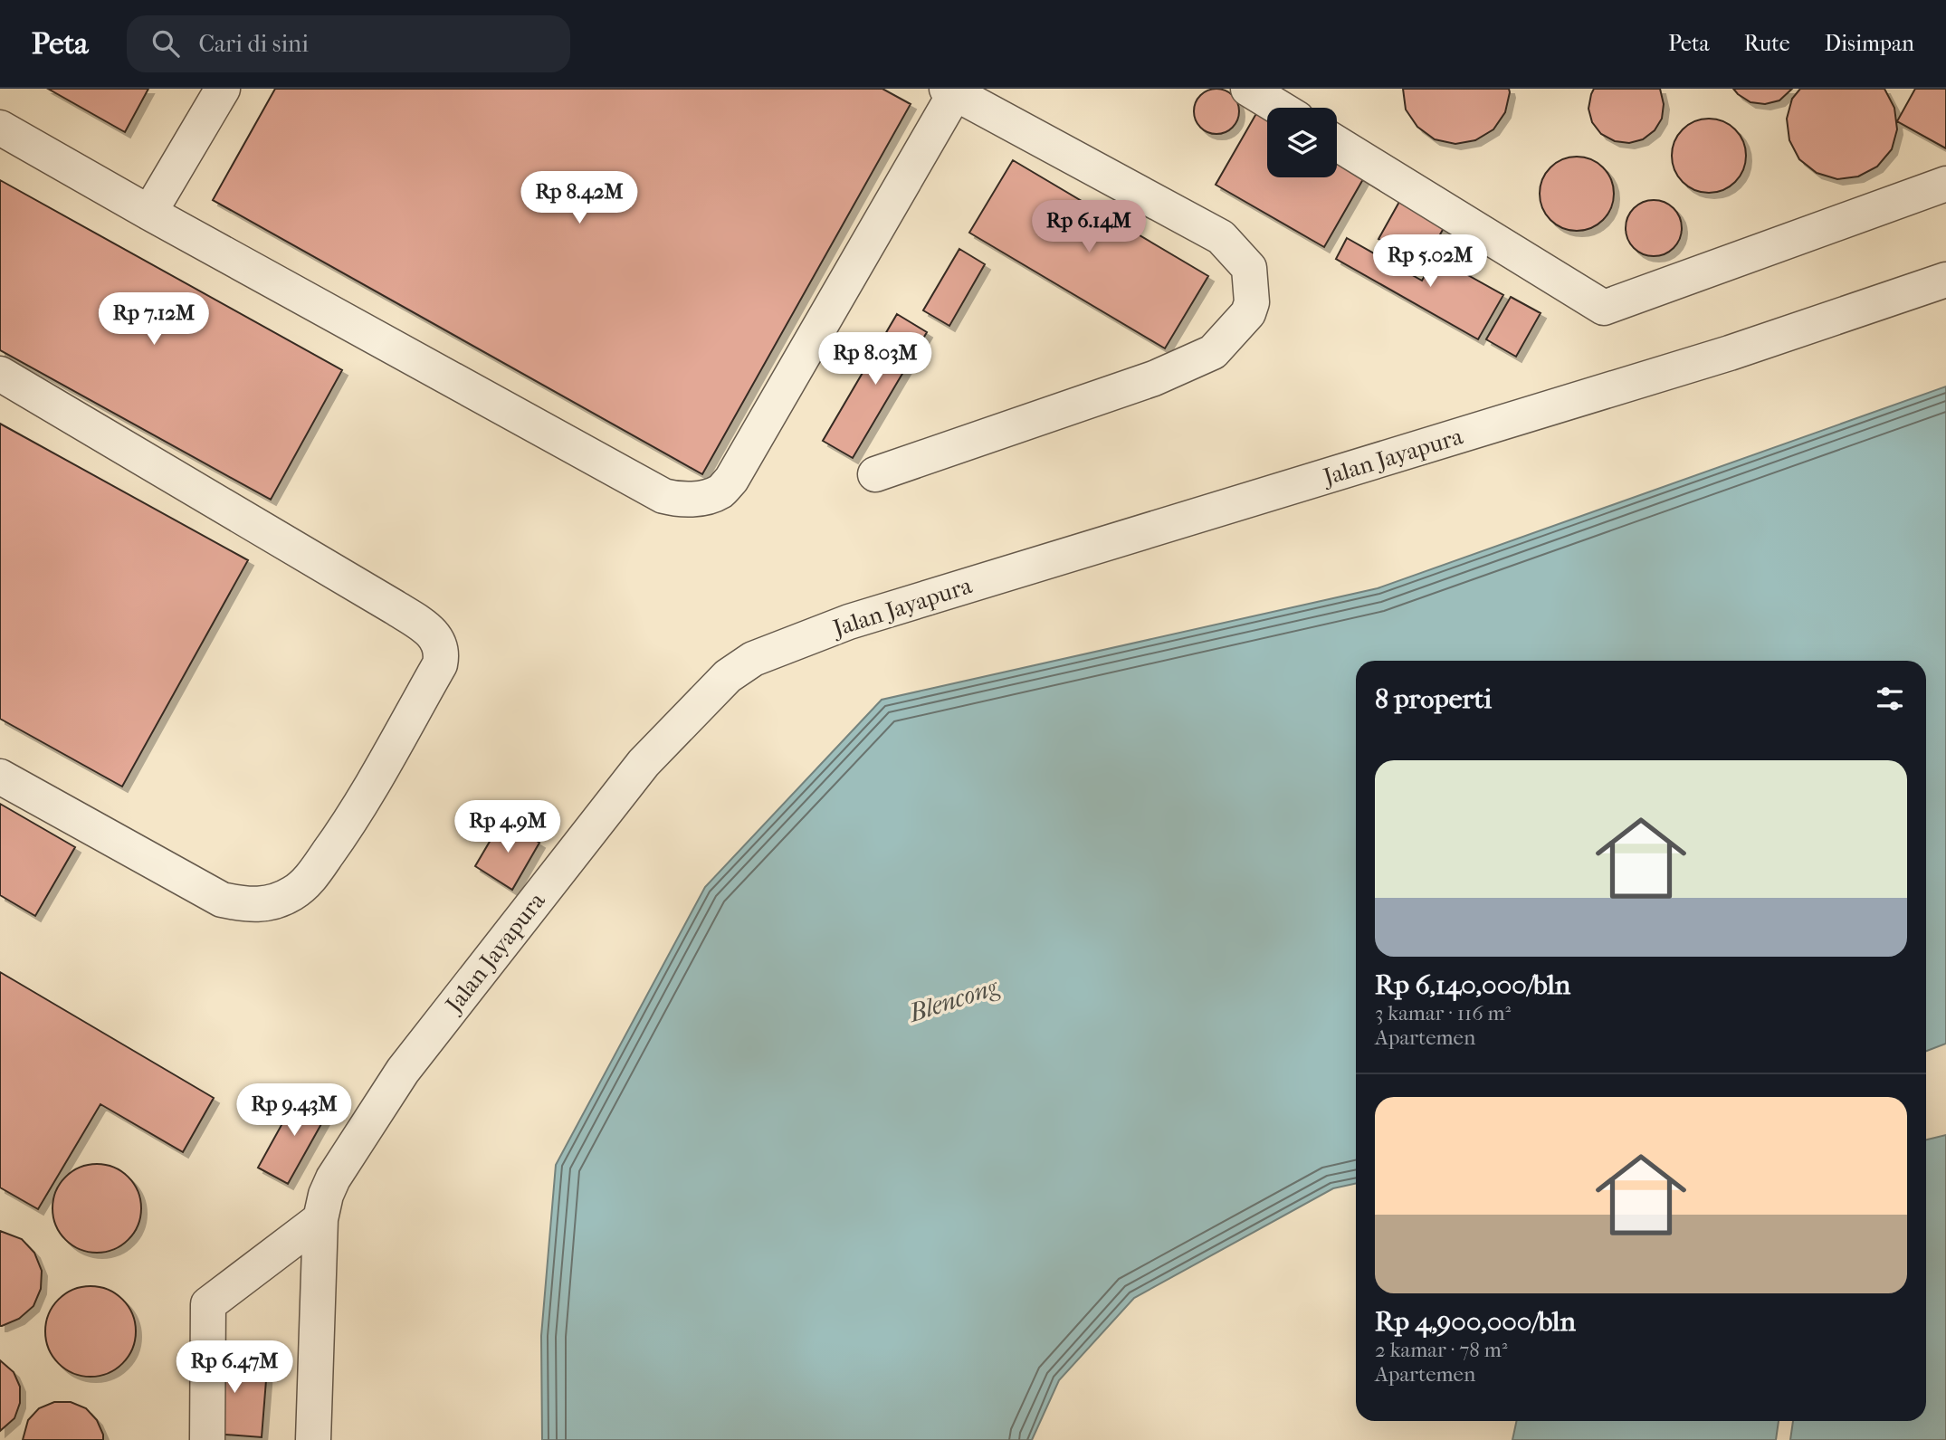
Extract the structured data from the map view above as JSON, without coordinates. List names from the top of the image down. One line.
{"streets":{"lane":["Jalan Jayapura"]},"water":["Blencong"],"page":{"header":"Peta","search":"Cari di sini","nav":["Peta","Rute","Disimpan"],"price":["Rp 8.42M","Rp 6.14M","Rp 5.02M","Rp 7.12M","Rp 8.03M","Rp 4.9M","Rp 9.43M","Rp 6.47M"],"heading":"8 properti","list":[{"name":"Rp 6,140,000/bln","note":"3 kamar · 116 m² · Apartemen"},{"name":"Rp 4,900,000/bln","note":"2 kamar · 78 m² · Apartemen"}]}}
